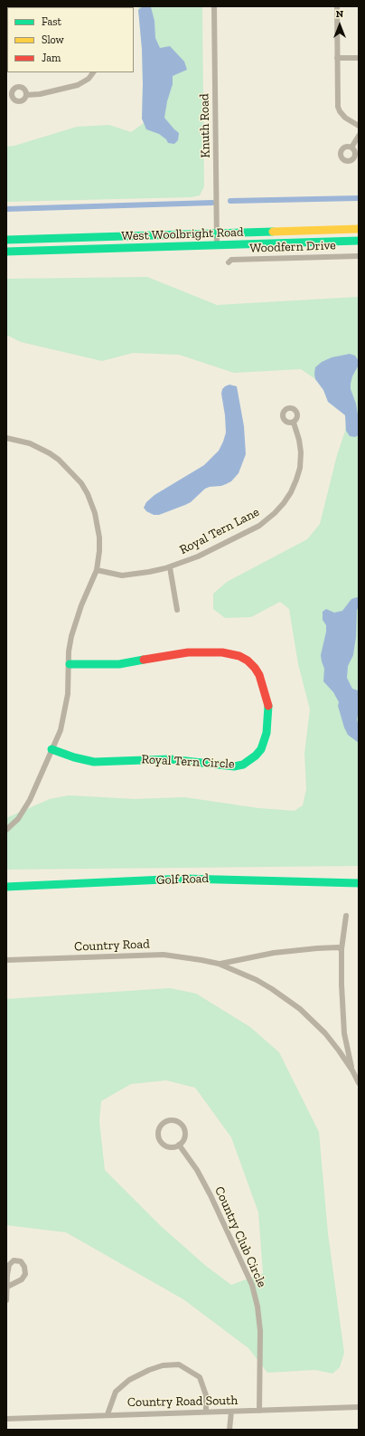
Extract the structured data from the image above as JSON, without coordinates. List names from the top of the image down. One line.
{"streets":{"street":["Knuth Road","West Woolbright Road","Woodfern Drive","Royal Tern Lane","Royal Tern Circle","Golf Road","Country Road","Country Club Circle","Country Road South"]},"crossings":[["Knuth Road","West Woolbright Road"],["Country Club Circle","Country Road South"]],"legend":["Fast","Slow","Jam"],"north":"top"}
